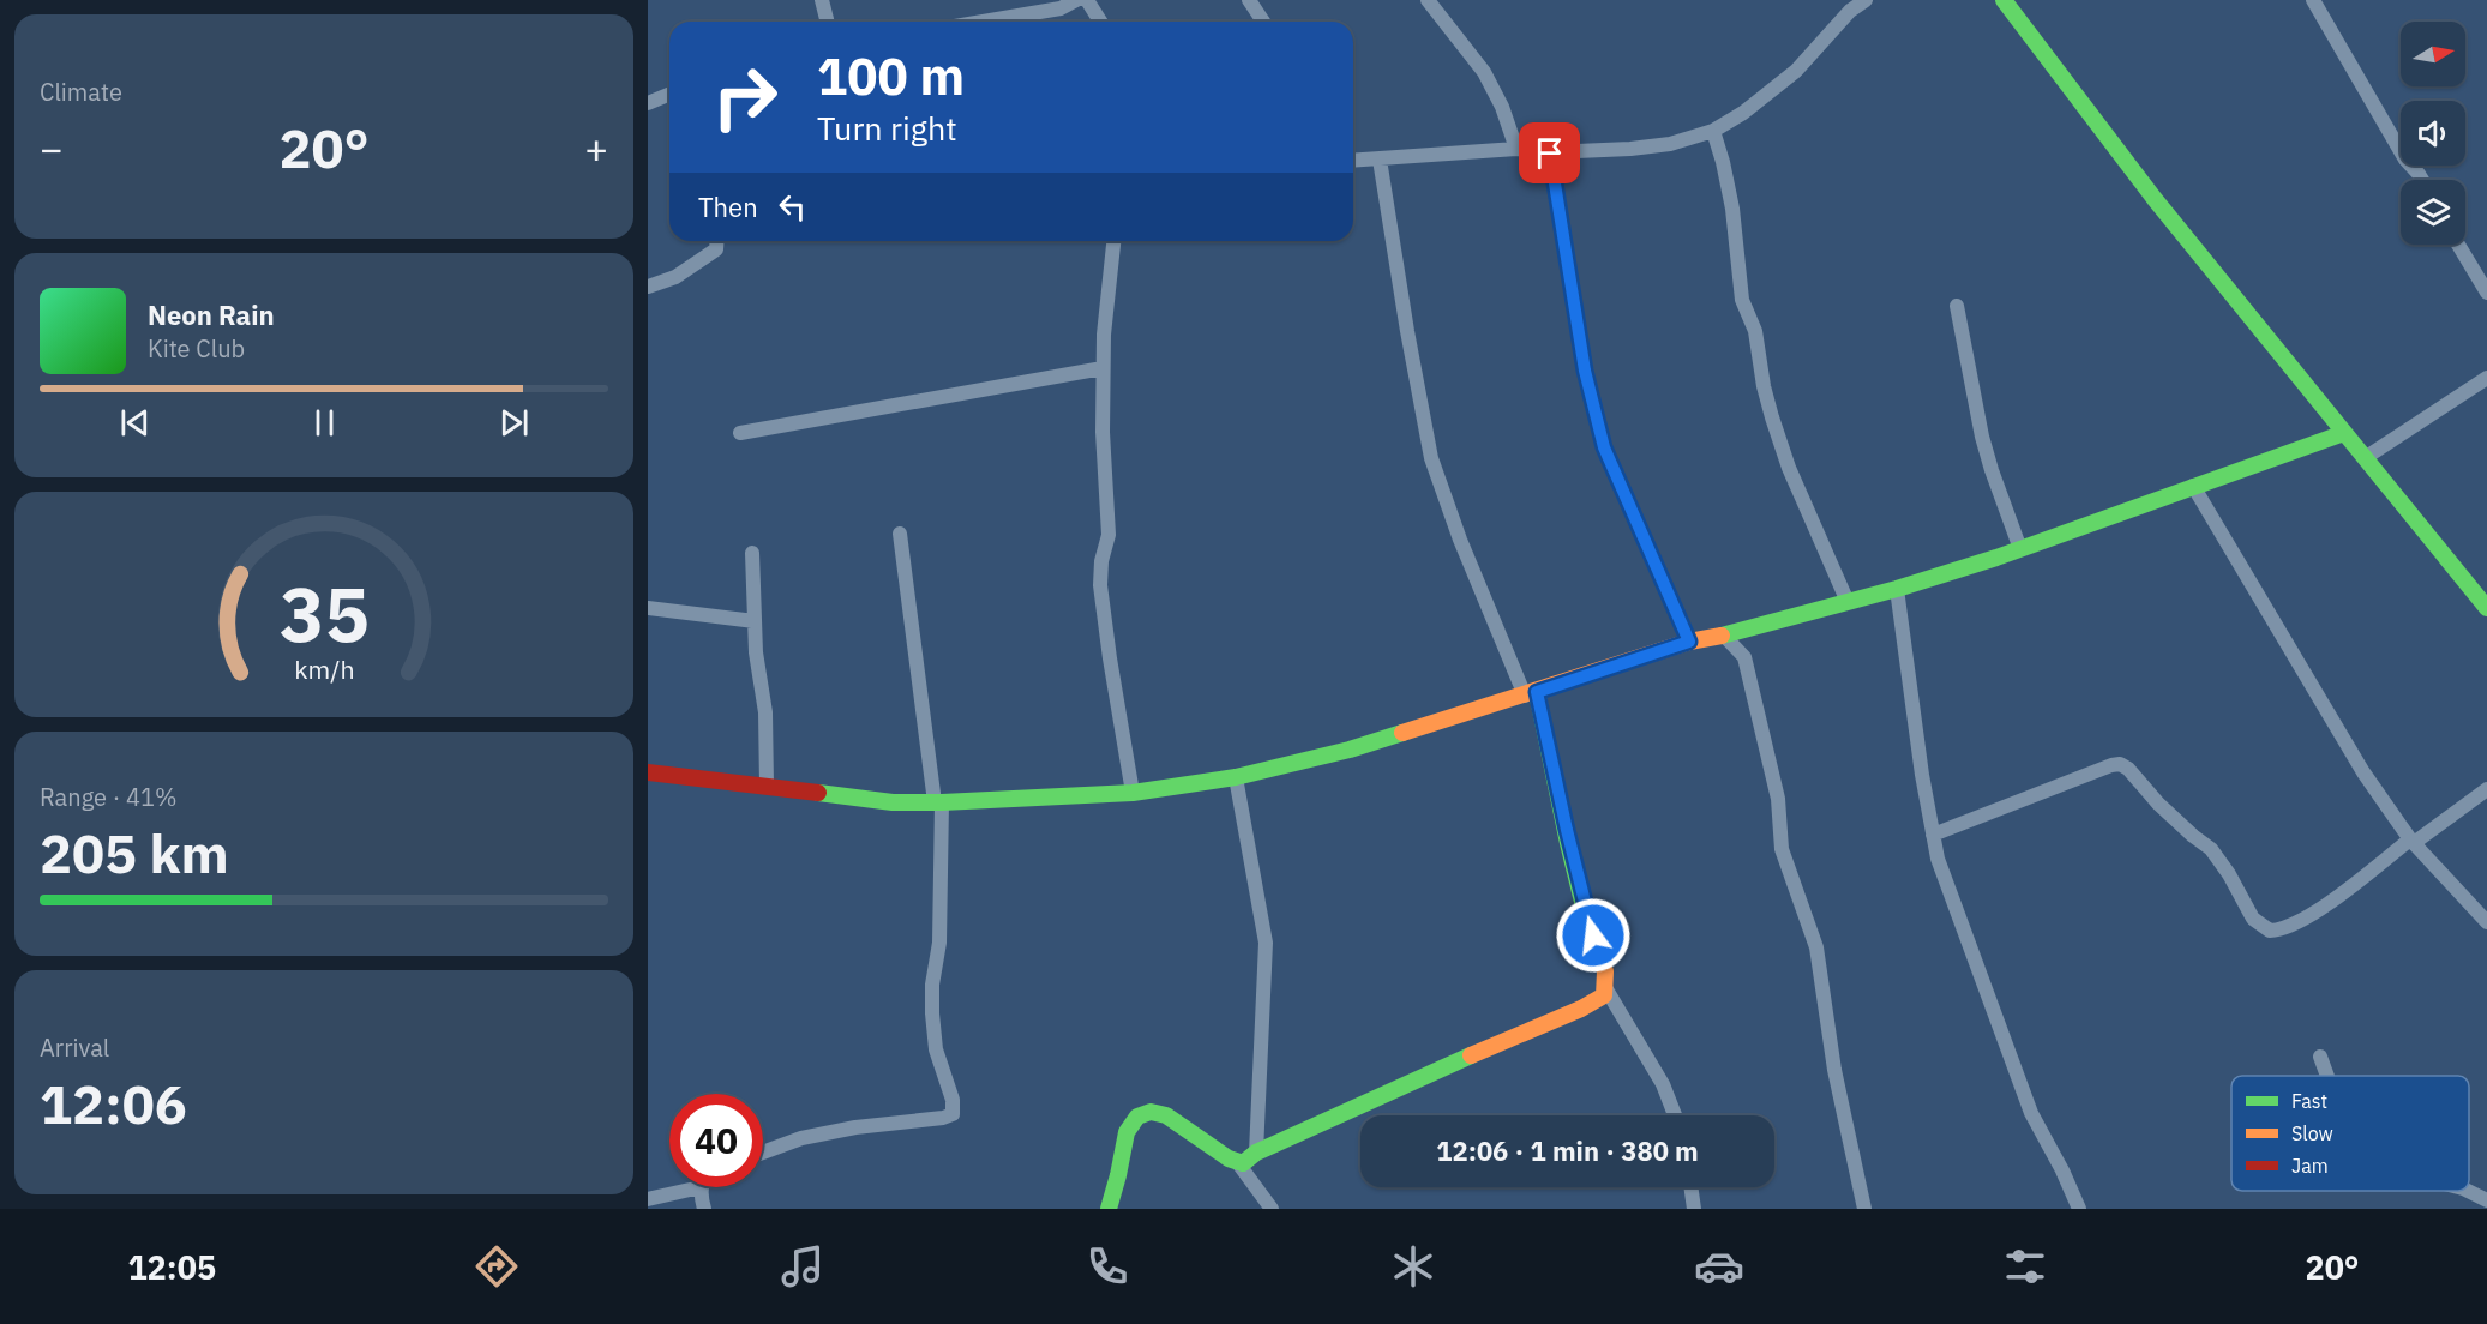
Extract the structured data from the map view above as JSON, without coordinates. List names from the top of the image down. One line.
{"legend":["Fast","Slow","Jam"],"north":"right","page":{"tile":["Climate",["Range · 41%","205 km"],["Arrival","12:06"]],"turn":["100 m","Turn right"],"heat":["−","20°","+"],"then":"Then","song":["Neon Rain","Kite Club"],"limit":"40","trip":"12:06 · 1 min · 380 m","tabs":["12:05","20°"],"gauge":["35","km/h"]}}
